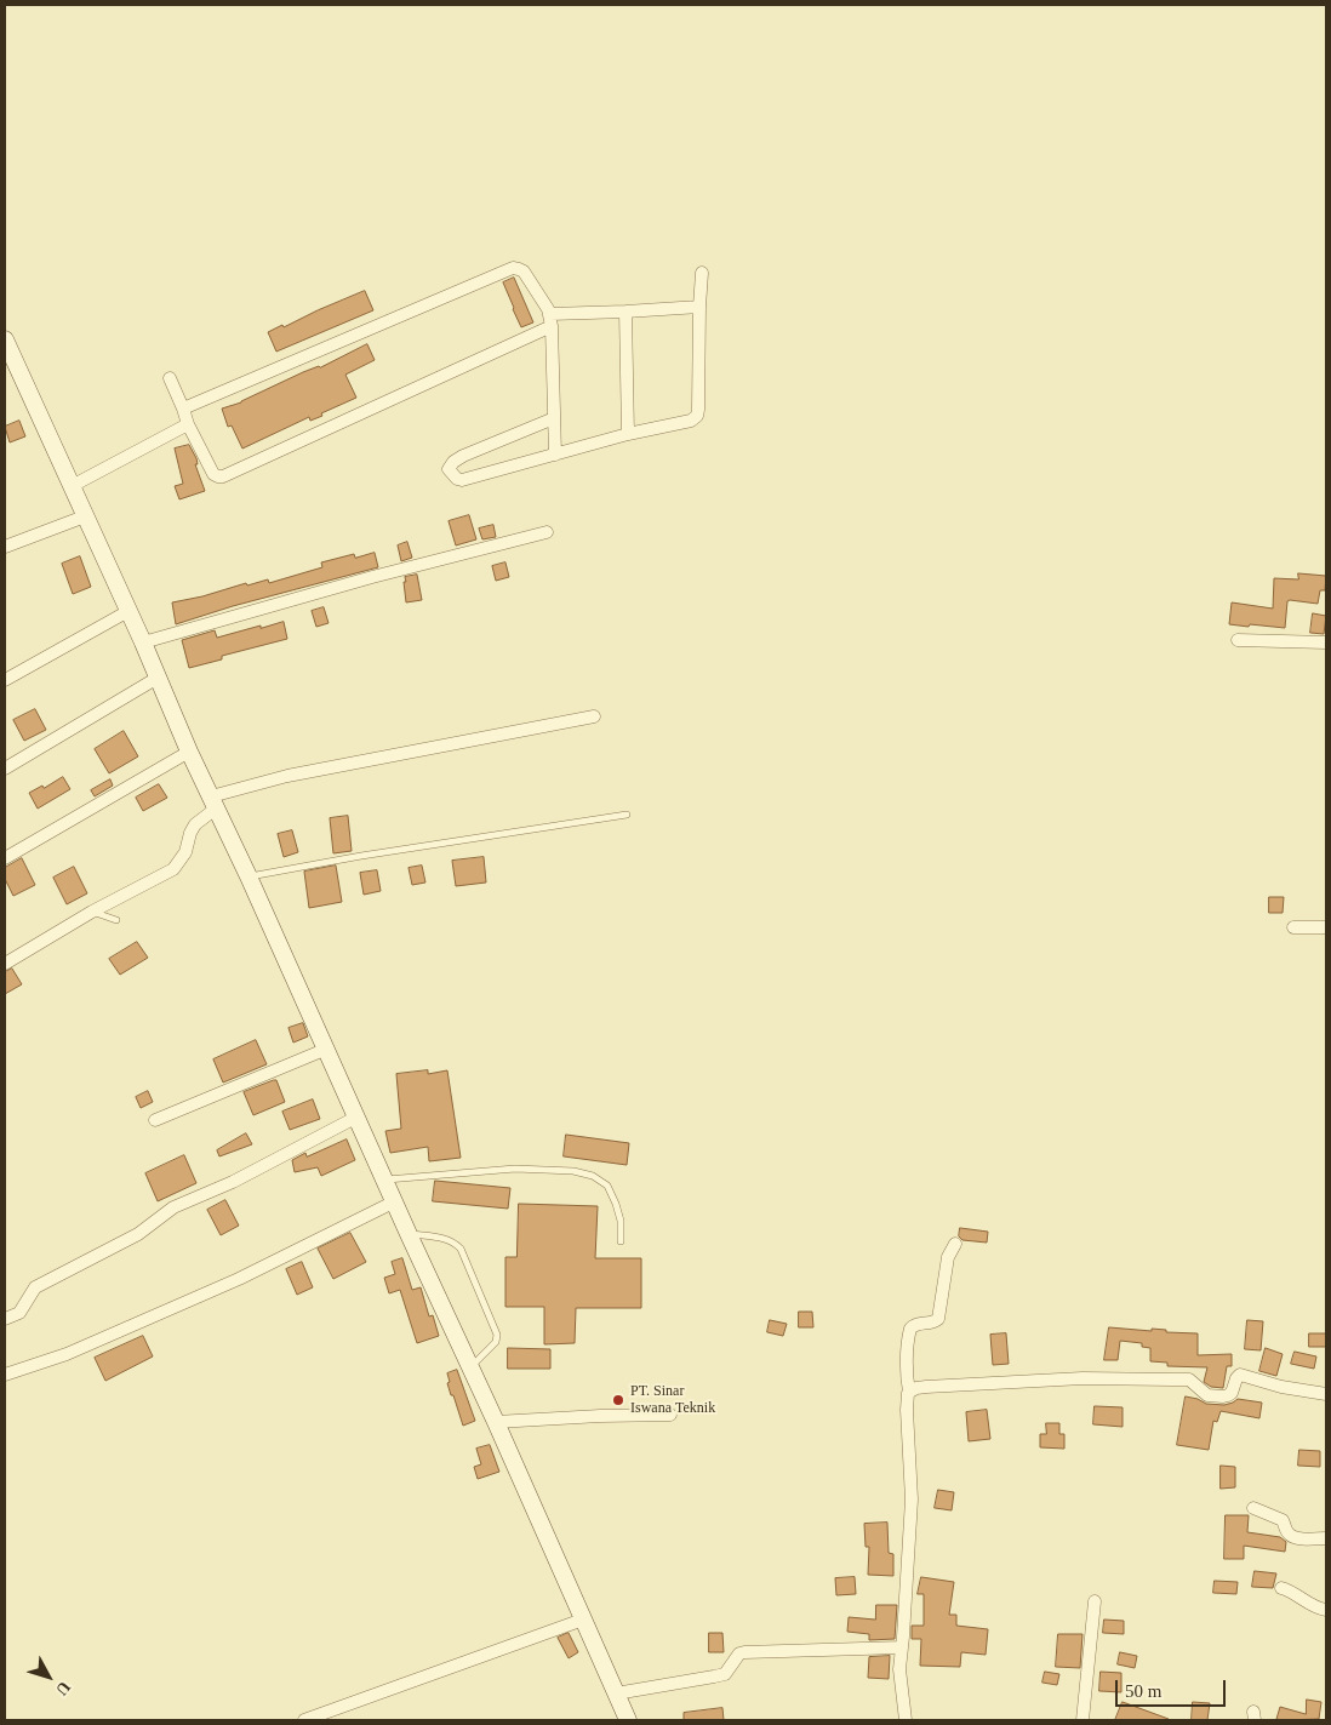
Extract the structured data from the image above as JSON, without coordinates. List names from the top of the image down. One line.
{"places":["PT. Sinar Iswana Teknik"],"scale_bar":"50 m","north":"bottom right"}
